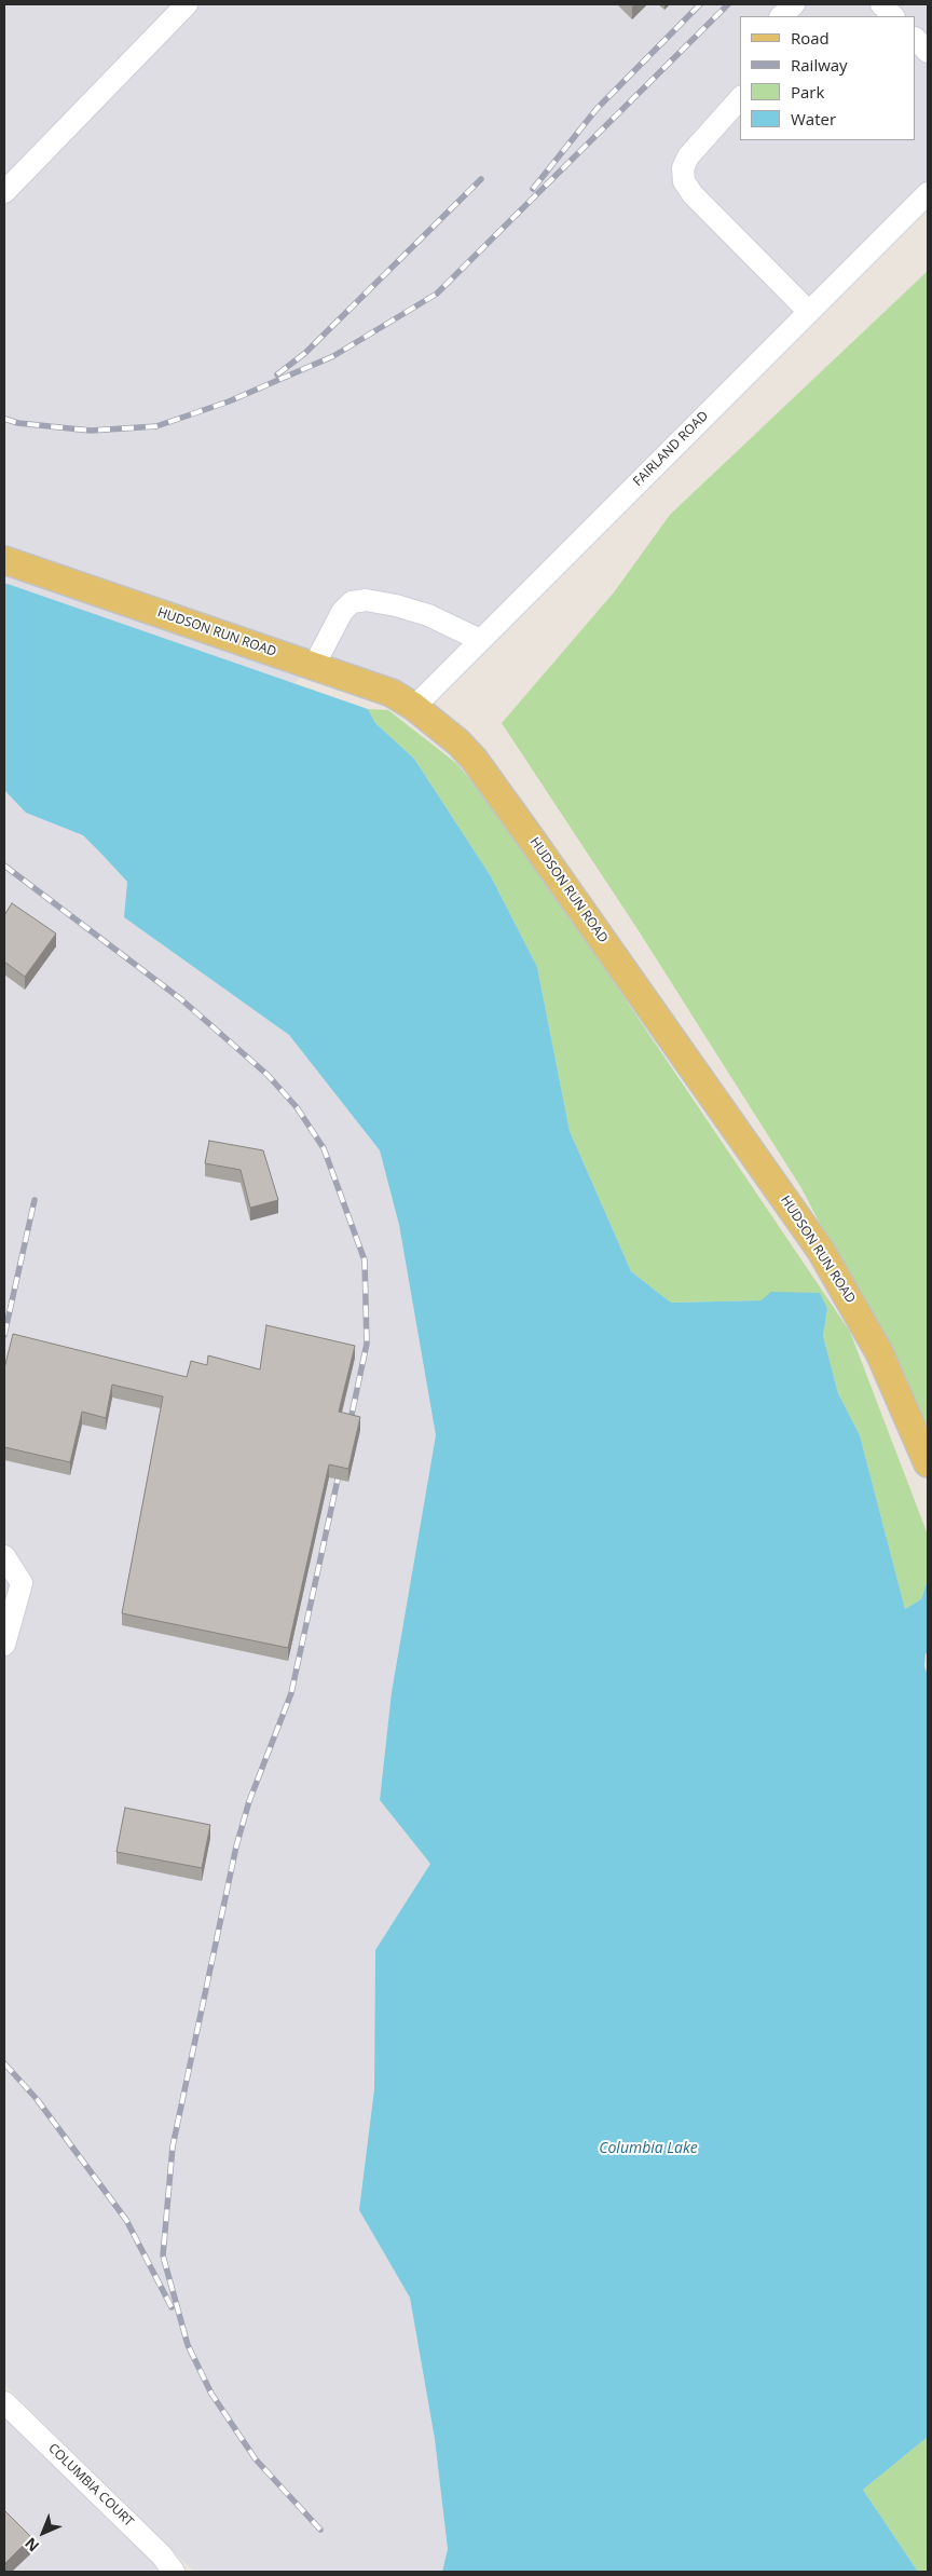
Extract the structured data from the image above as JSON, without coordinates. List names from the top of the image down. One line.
{"streets":{"main road":["HUDSON RUN ROAD"],"street":["FAIRLAND ROAD","COLUMBIA COURT"]},"crossings":[["FAIRLAND ROAD","HUDSON RUN ROAD"]],"water":["Columbia Lake"],"legend":["Road","Railway","Park","Water"],"north":"bottom left"}
